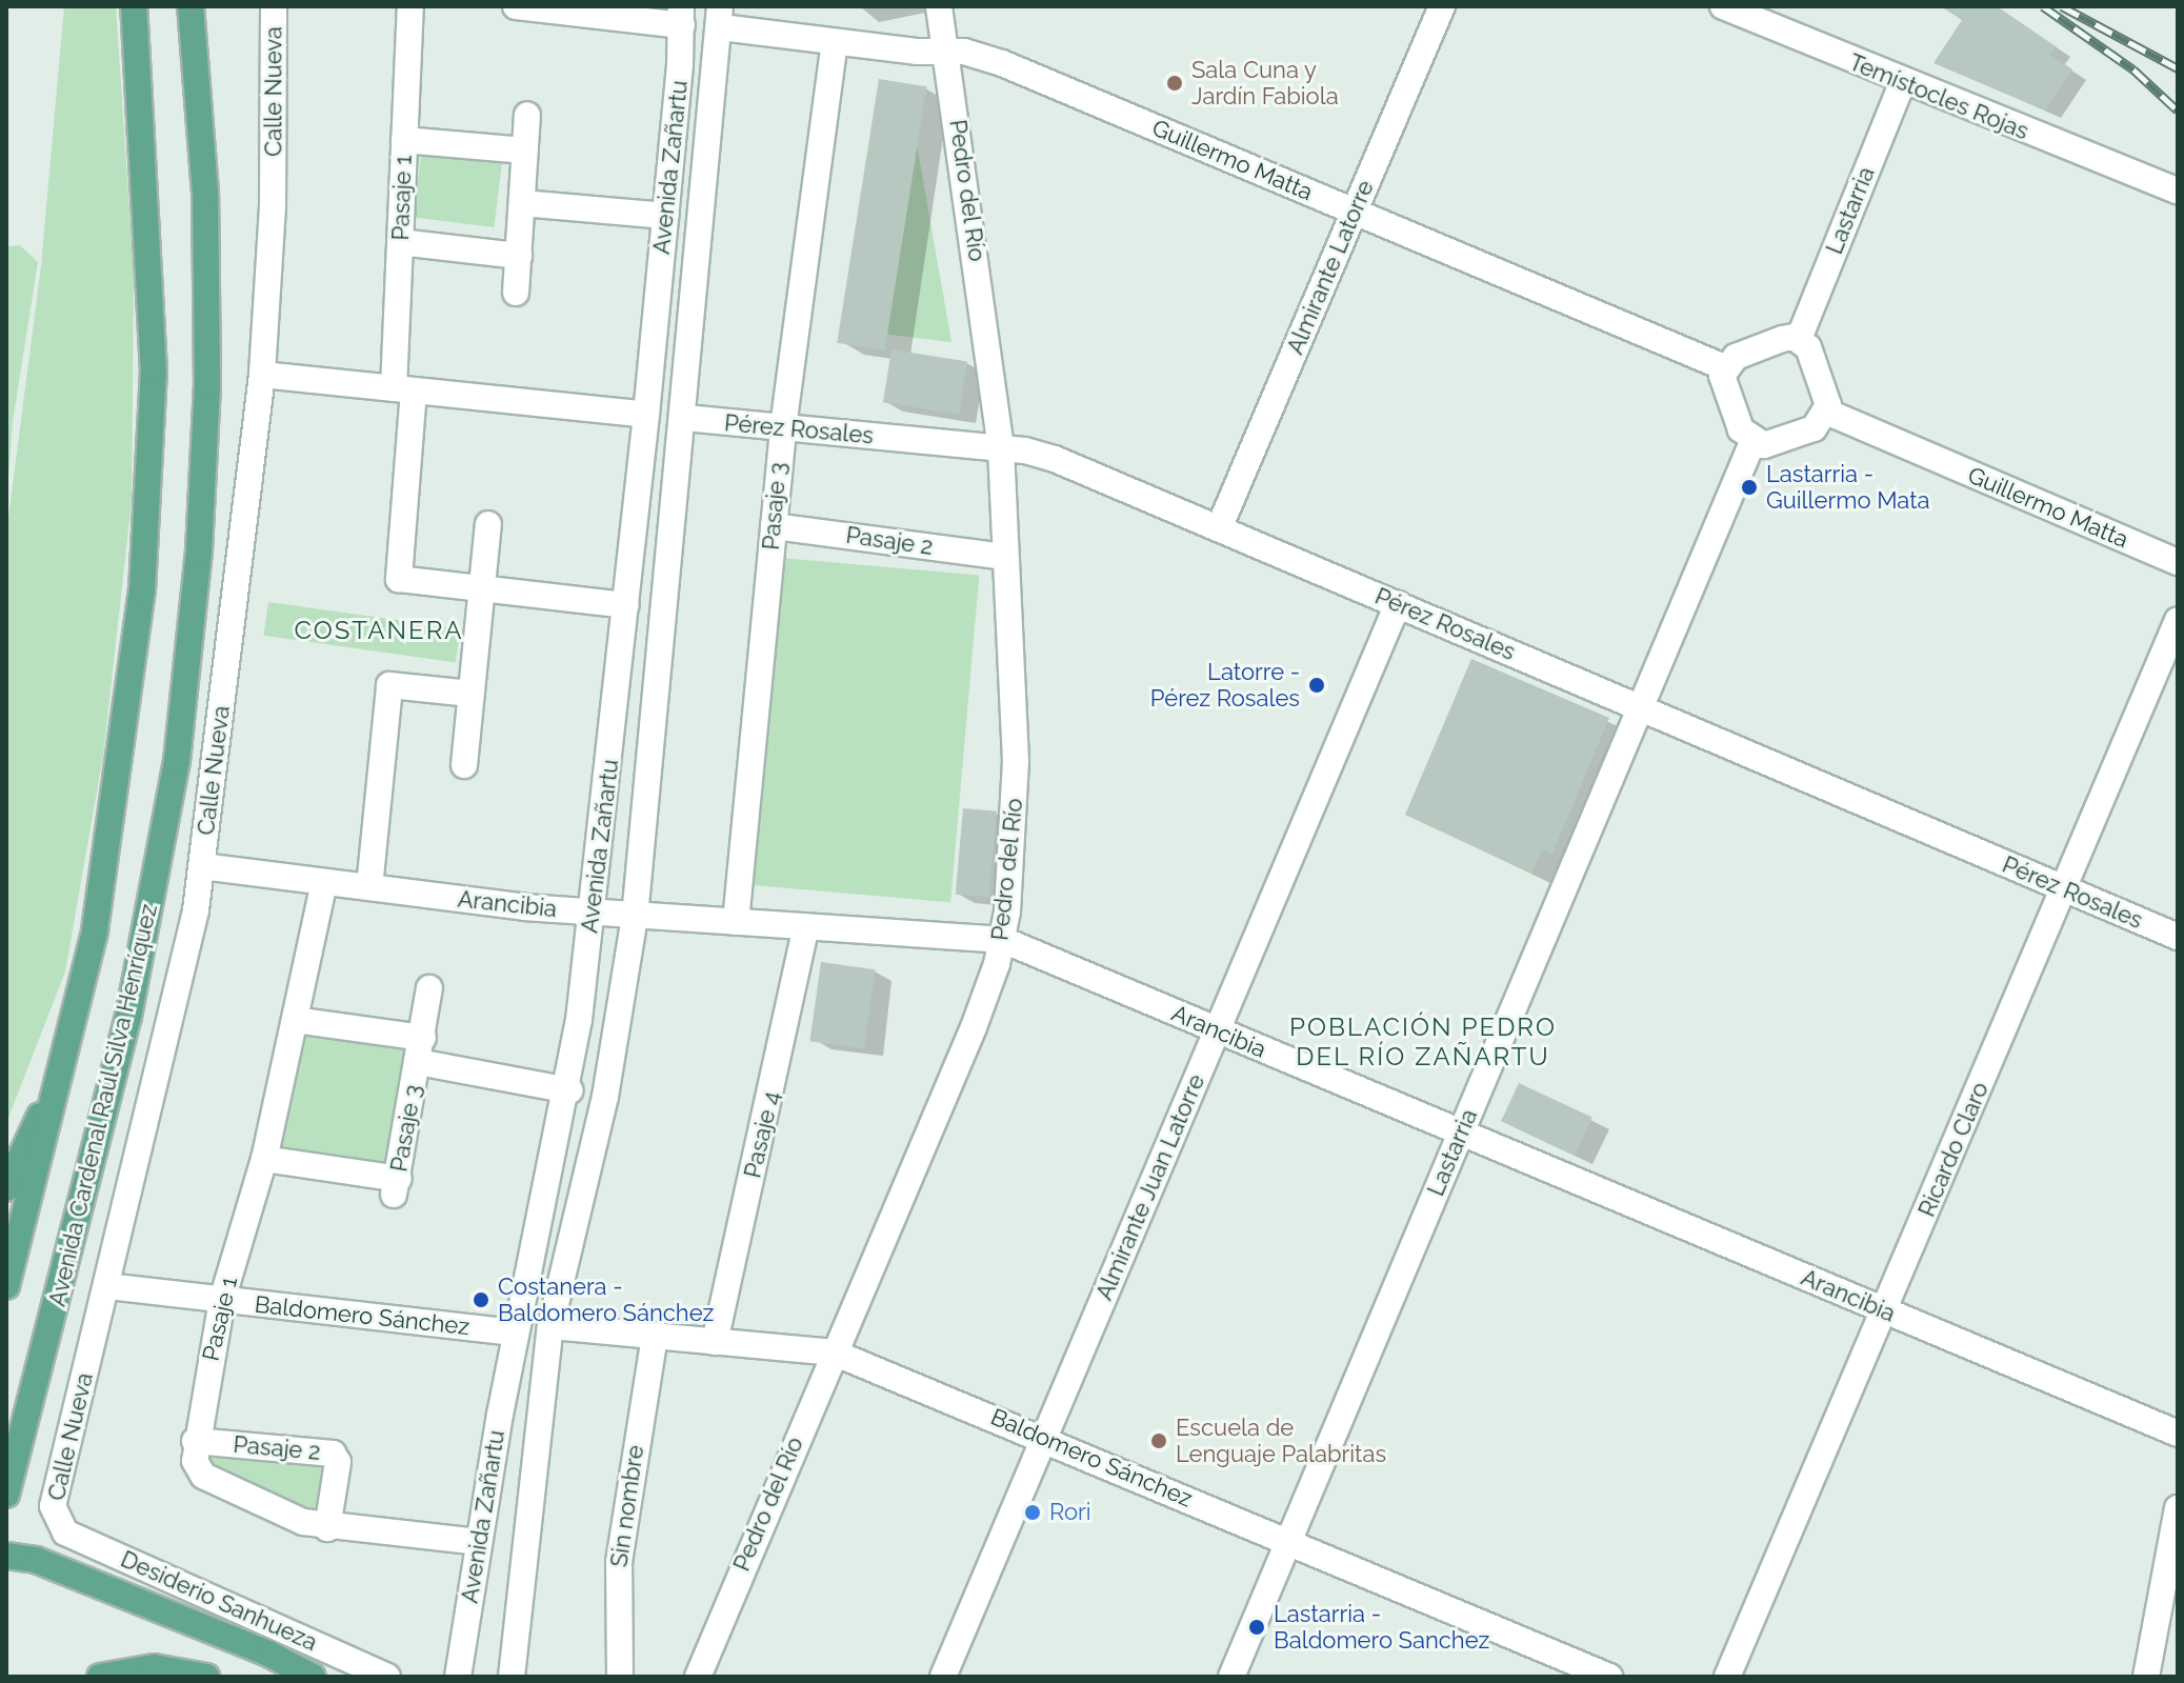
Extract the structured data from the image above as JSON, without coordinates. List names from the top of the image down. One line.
{"streets":{"main road":["Avenida Cardenal Raúl Silva Henríquez"],"street":["Calle Nueva","Temístocles Rojas","Guillermo Matta","Avenida Zañartu","Pedro del Río","Pasaje 1","Lastarria","Almirante Latorre","Pérez Rosales","Pasaje 3","Pasaje 2","Arancibia","Pasaje 4","Ricardo Claro","Almirante Juan Latorre","Baldomero Sánchez","Sin nombre","Desiderio Sanhueza"]},"crossings":[["Calle Nueva","Arancibia"],["Calle Nueva","Baldomero Sánchez"],["Calle Nueva","Desiderio Sanhueza"],["Temístocles Rojas","Lastarria"],["Guillermo Matta","Avenida Zañartu"],["Guillermo Matta","Pedro del Río"],["Guillermo Matta","Lastarria"],["Guillermo Matta","Almirante Latorre"],["Guillermo Matta","Pasaje 3"],["Avenida Zañartu","Pérez Rosales"],["Avenida Zañartu","Pasaje 3"],["Avenida Zañartu","Arancibia"],["Avenida Zañartu","Baldomero Sánchez"],["Pedro del Río","Pérez Rosales"],["Pedro del Río","Pasaje 2"],["Pedro del Río","Arancibia"],["Pedro del Río","Baldomero Sánchez"],["Pasaje 1","Pasaje 3"],["Pasaje 1","Pasaje 2"],["Pasaje 1","Arancibia"],["Pasaje 1","Baldomero Sánchez"],["Lastarria","Pérez Rosales"],["Lastarria","Arancibia"],["Lastarria","Baldomero Sánchez"],["Almirante Latorre","Pérez Rosales"],["Pérez Rosales","Pasaje 3"],["Pérez Rosales","Ricardo Claro"],["Pérez Rosales","Almirante Juan Latorre"],["Pasaje 3","Pasaje 2"],["Pasaje 3","Arancibia"],["Arancibia","Pasaje 4"],["Arancibia","Ricardo Claro"],["Arancibia","Almirante Juan Latorre"],["Pasaje 4","Baldomero Sánchez"],["Almirante Juan Latorre","Baldomero Sánchez"],["Baldomero Sánchez","Sin nombre"]],"districts":["COSTANERA","POBLACIÓN PEDRO DEL RÍO ZAÑARTU"],"places":["Sala Cuna y Jardín Fabiola","Lastarria - Guillermo Mata","Latorre - Pérez Rosales","Costanera - Baldomero Sánchez","Escuela de Lenguaje Palabritas","Rori","Lastarria - Baldomero Sanchez"]}
